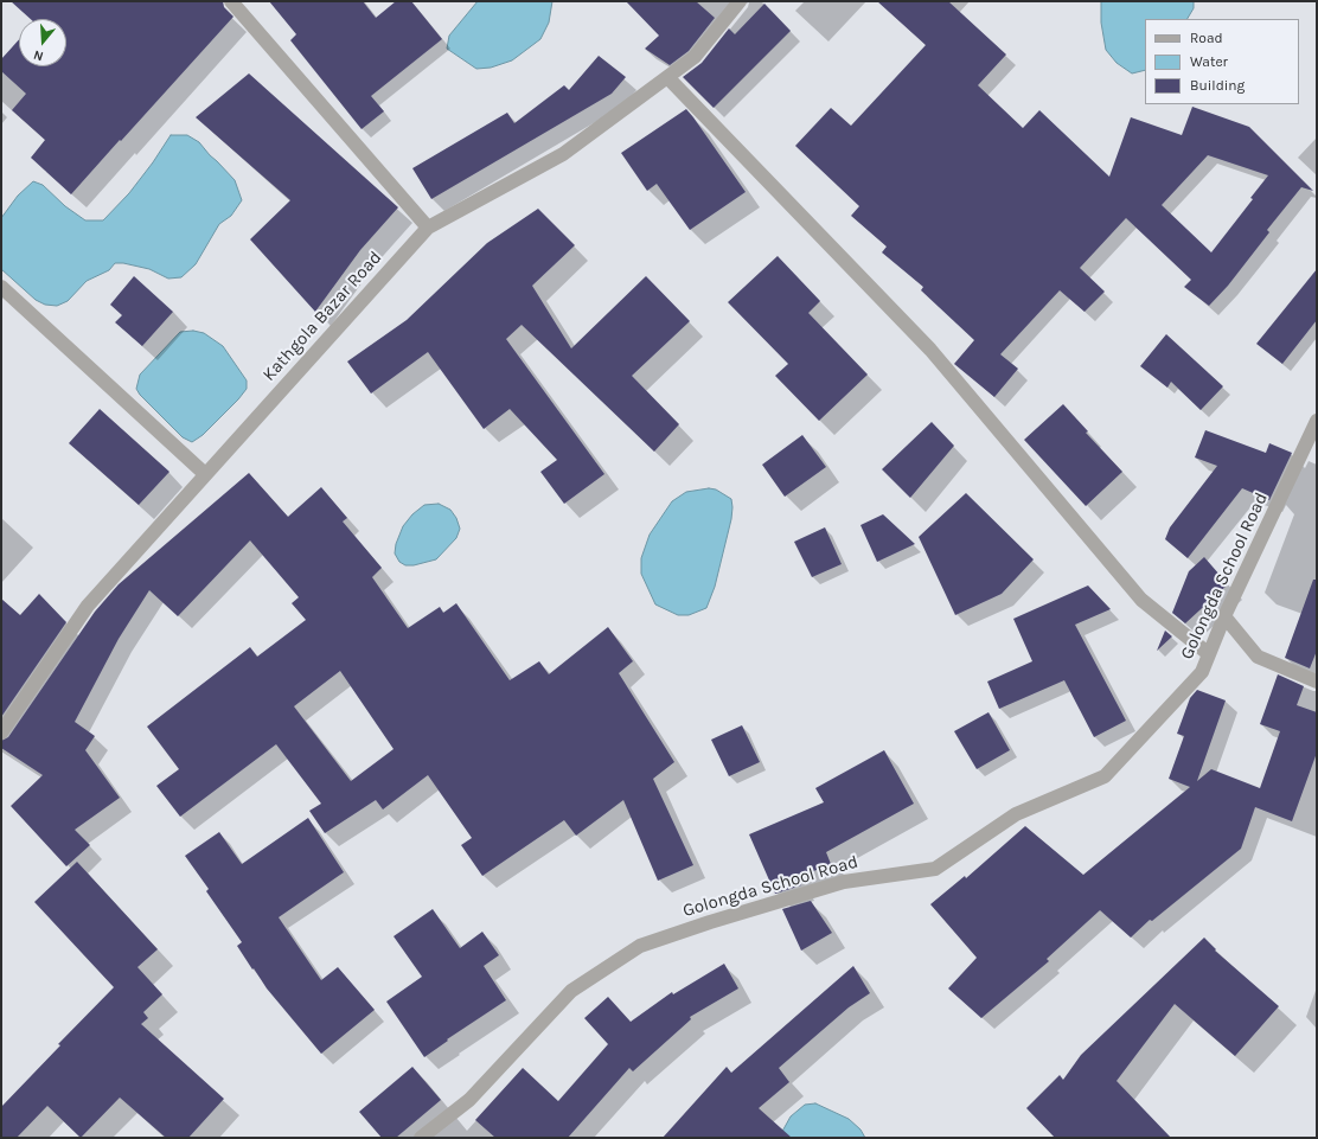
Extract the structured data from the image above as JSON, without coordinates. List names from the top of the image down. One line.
{"streets":{"street":["Kathgola Bazar Road","Golongda School Road"]},"legend":["Road","Water","Building"],"north":"bottom"}
